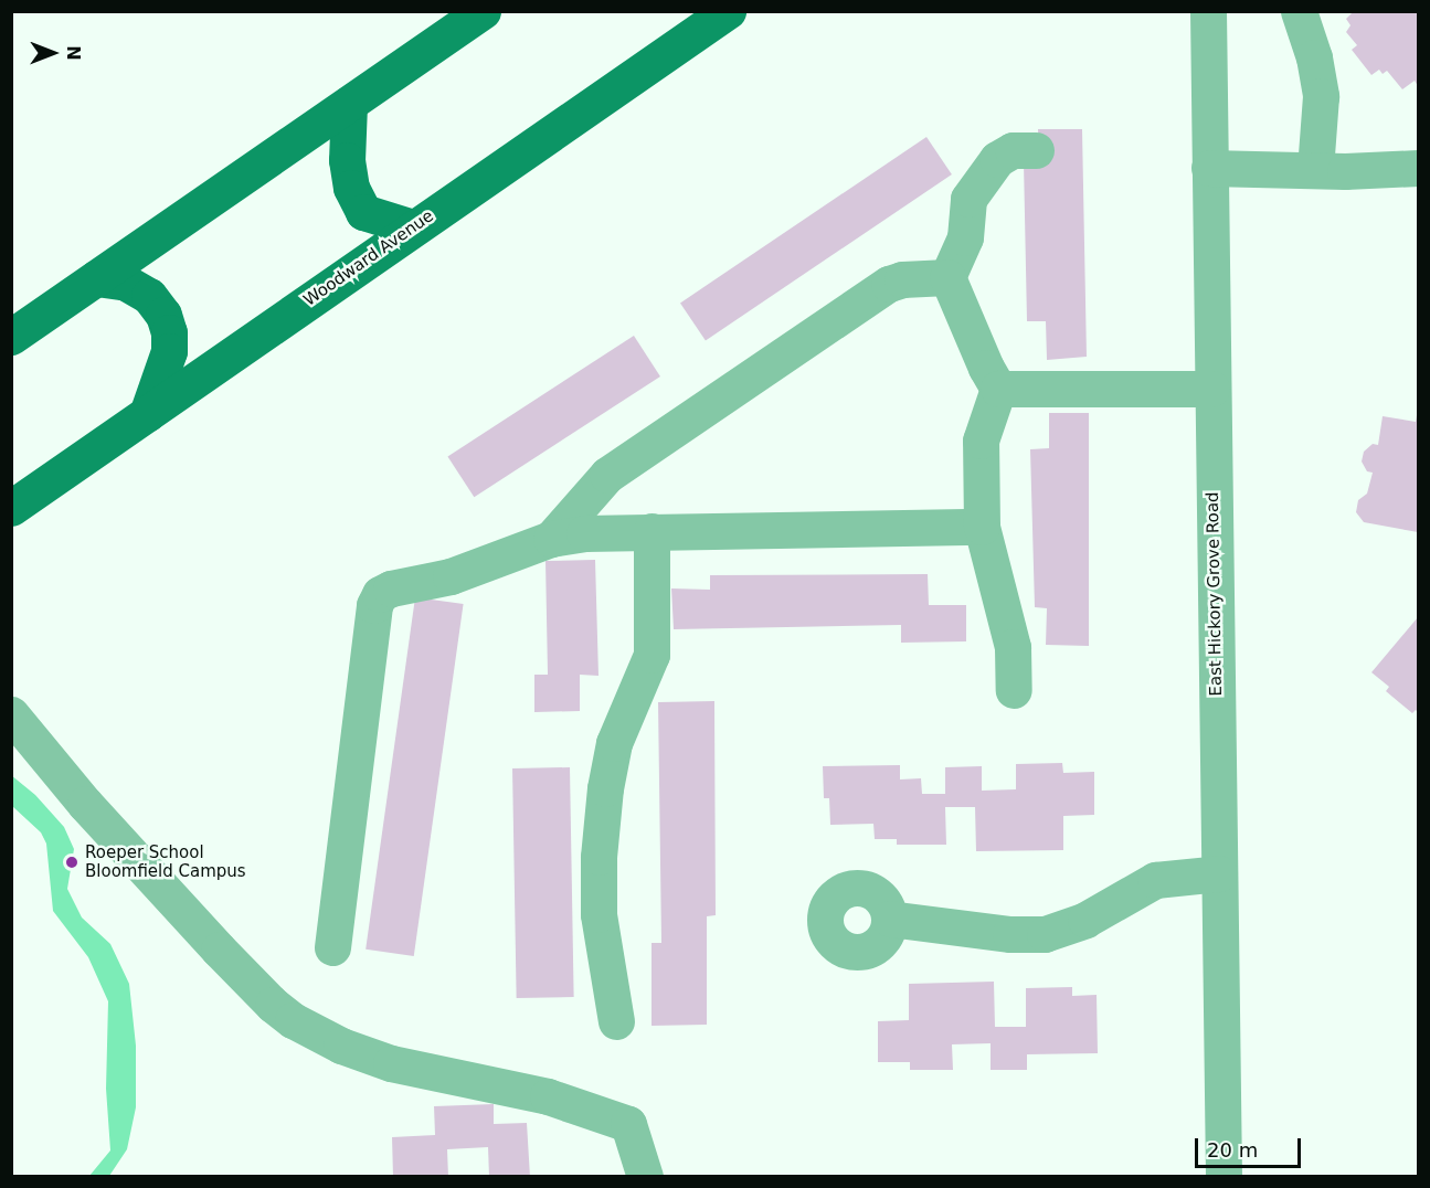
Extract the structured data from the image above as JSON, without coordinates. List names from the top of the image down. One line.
{"streets":{"main road":["Woodward Avenue"],"street":["East Hickory Grove Road"]},"places":["Roeper School Bloomfield Campus"],"scale_bar":"20 m","north":"right"}
